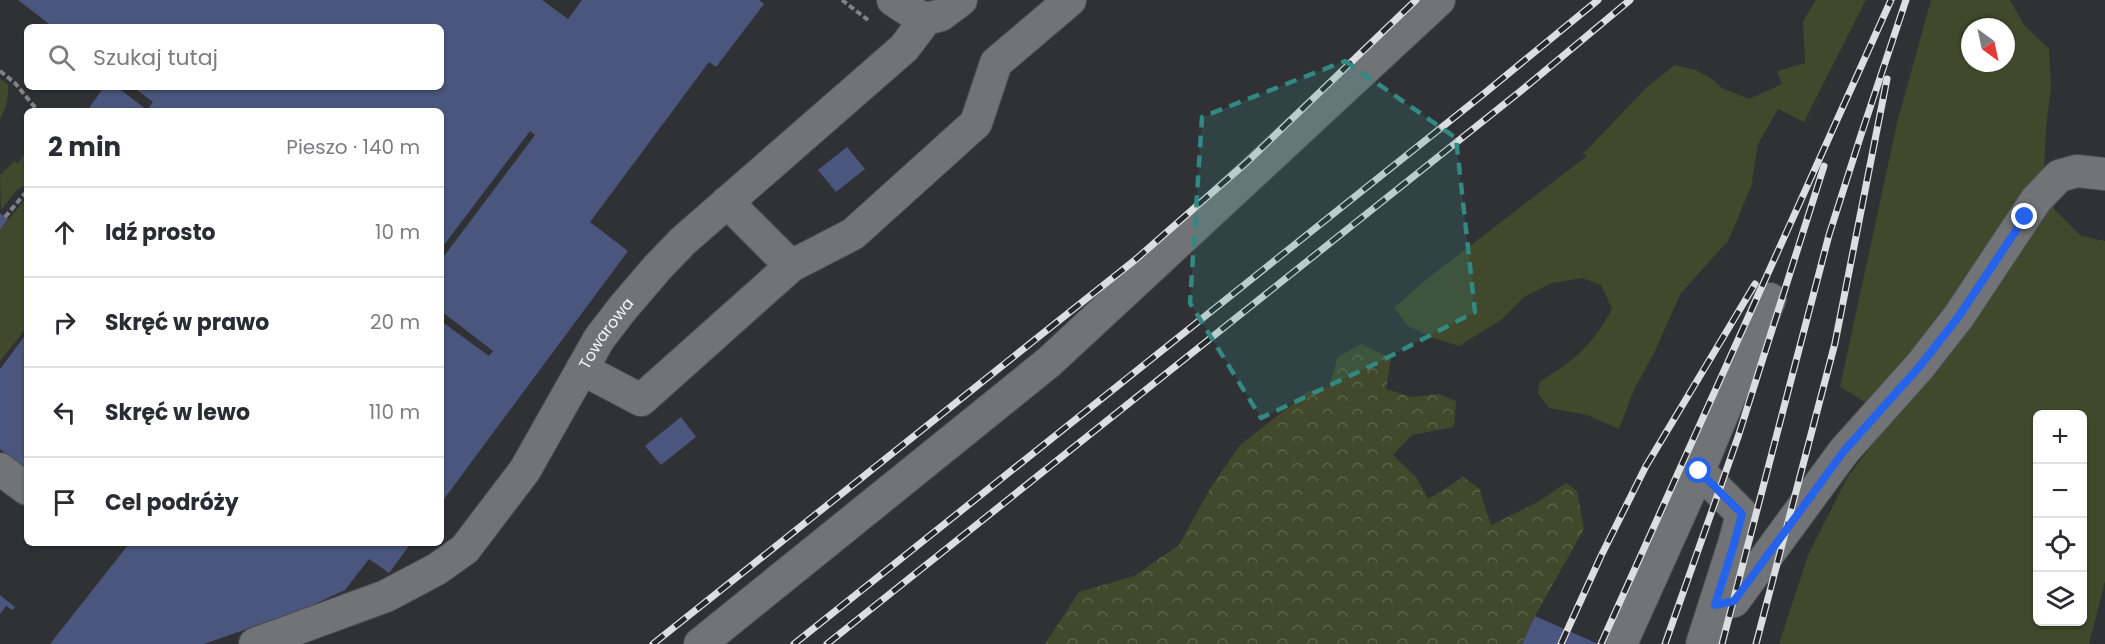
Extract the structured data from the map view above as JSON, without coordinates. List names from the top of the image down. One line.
{"streets":{"street":["Towarowa"]},"north":"bottom right","page":{"search":"Szukaj tutaj","heading":["2 min","Pieszo · 140 m"],"list":[["Idź prosto","10 m"],["Skręć w prawo","20 m"],["Skręć w lewo","110 m"],"Cel podróży"],"map_buttons":["+","−"]}}
